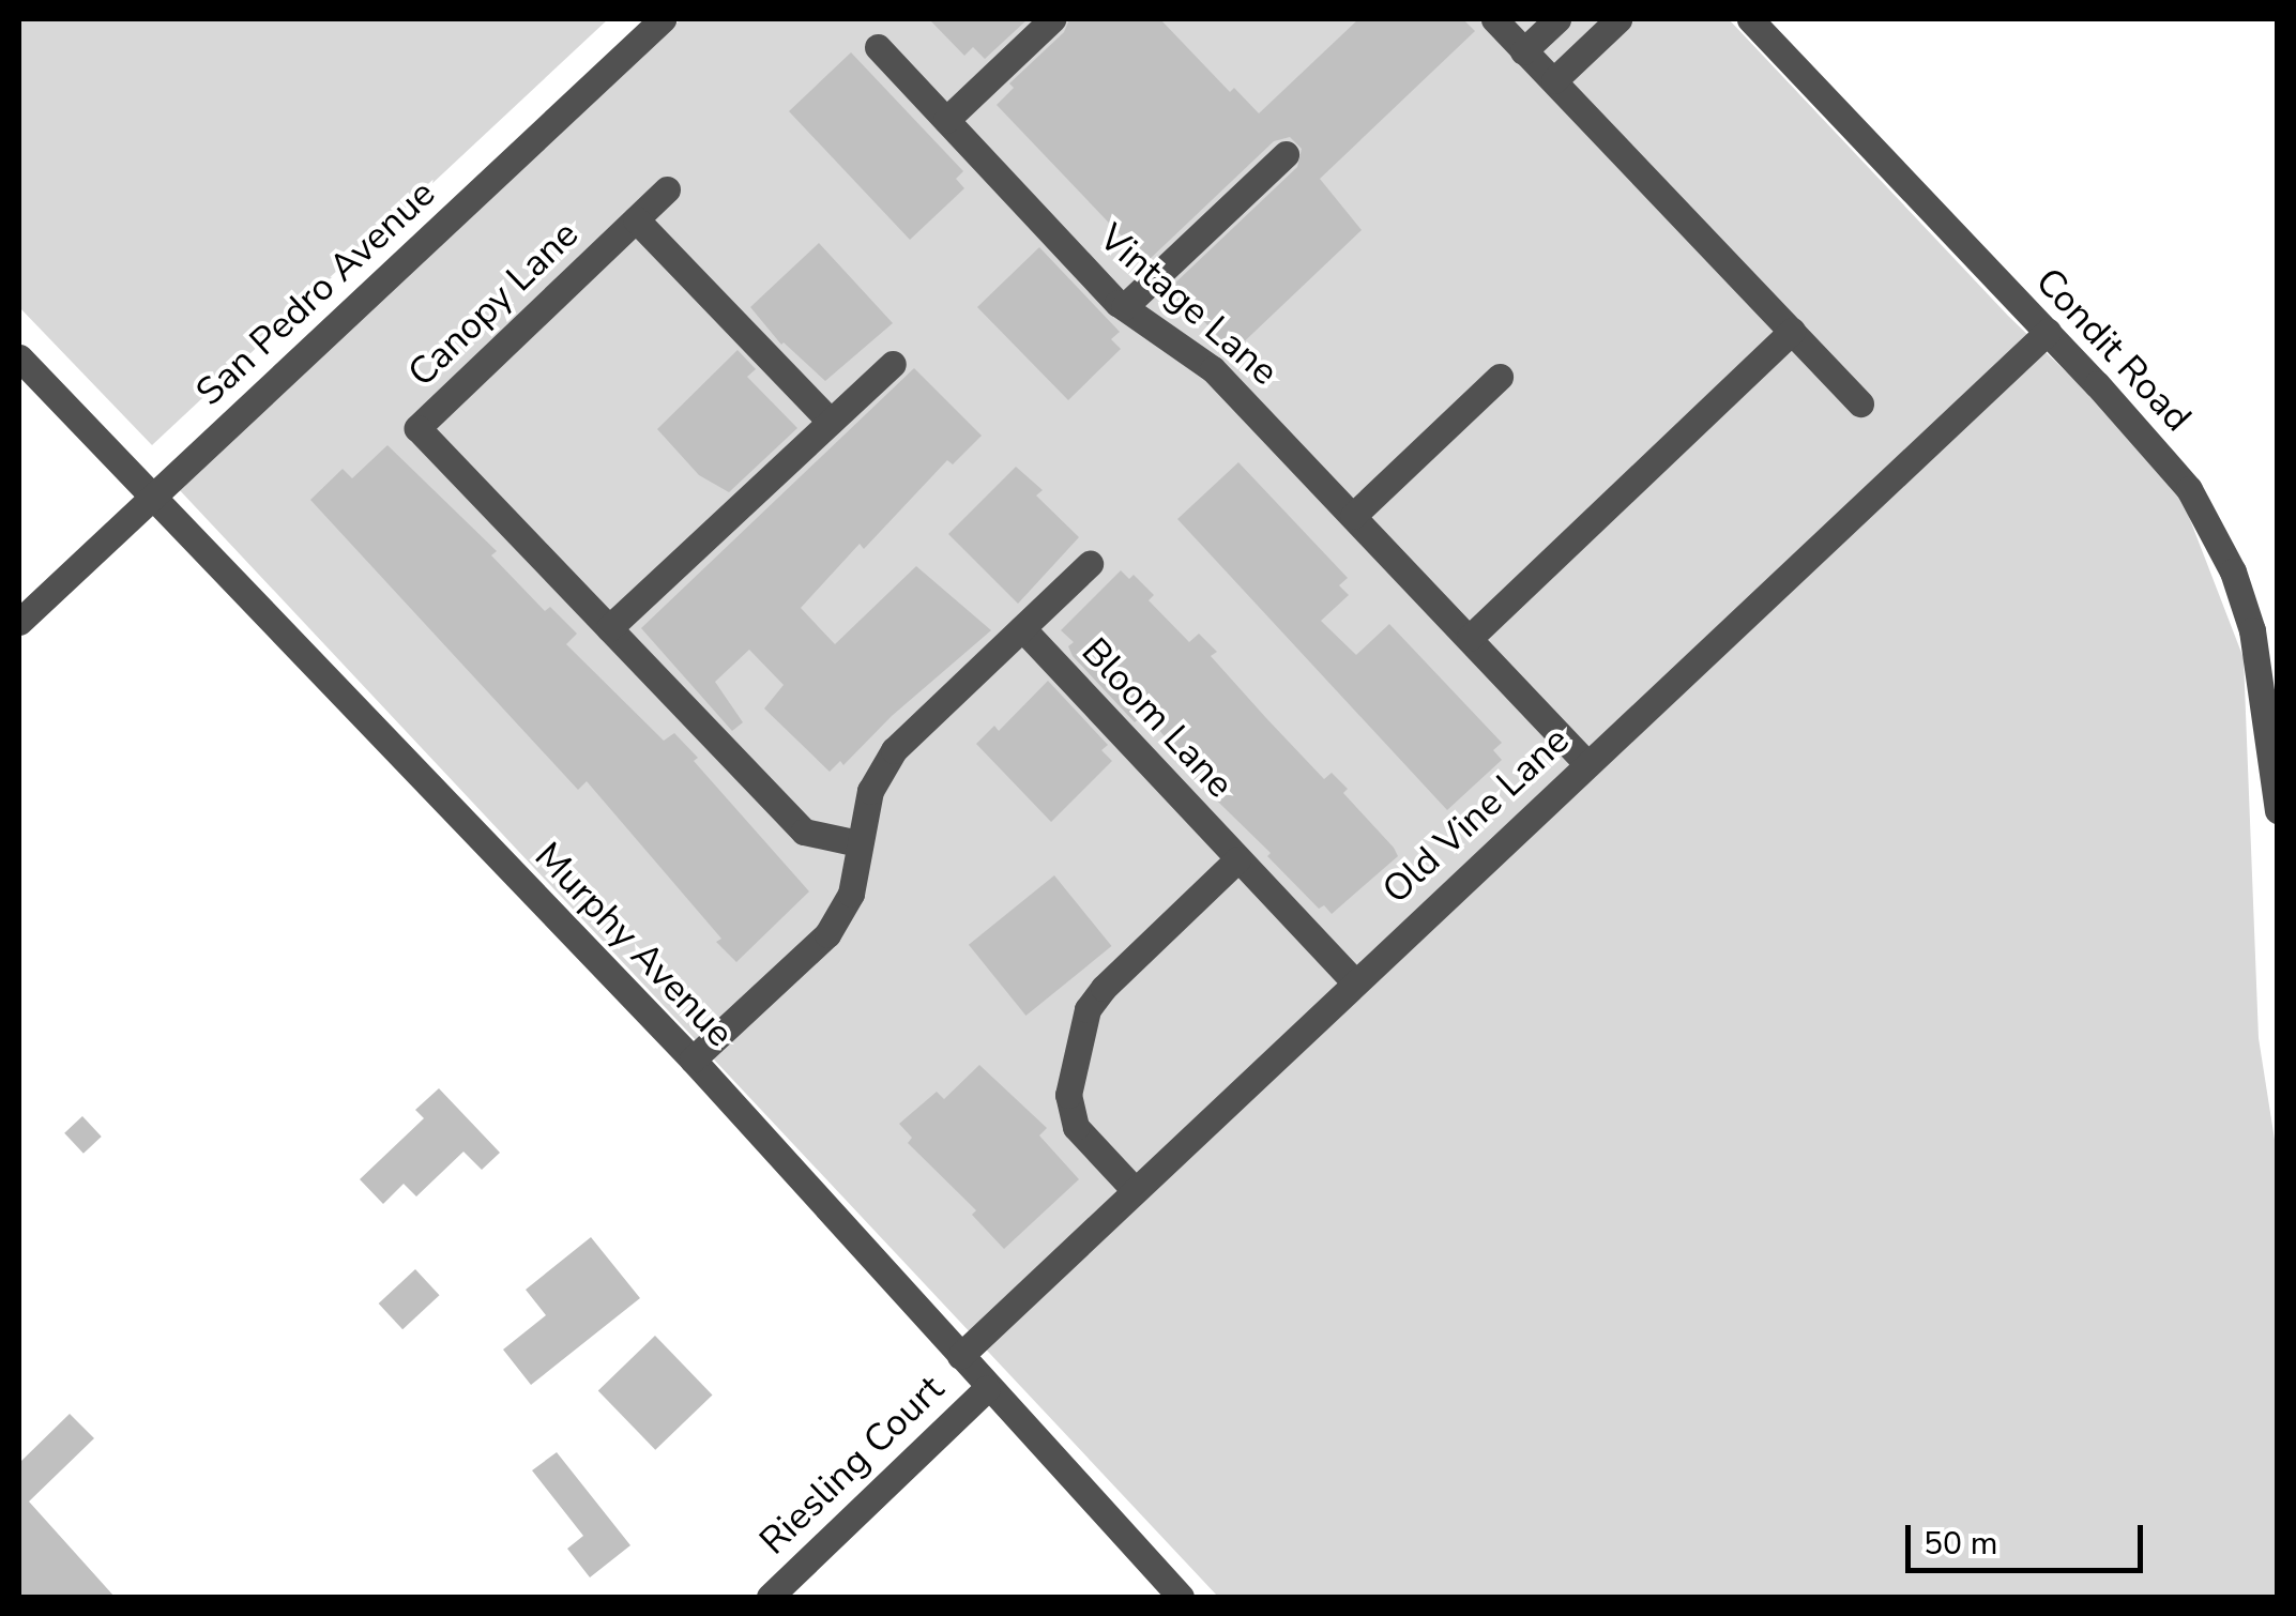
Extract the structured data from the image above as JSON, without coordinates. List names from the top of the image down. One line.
{"streets":{"street":["San Pedro Avenue","Canopy Lane","Vintage Lane","Condit Road","Bloom Lane","Old Vine Lane","Murphy Avenue","Riesling Court"]},"crossings":[["San Pedro Avenue","Murphy Avenue"],["Vintage Lane","Old Vine Lane"],["Condit Road","Old Vine Lane"],["Bloom Lane","Old Vine Lane"],["Old Vine Lane","Murphy Avenue"],["Murphy Avenue","Riesling Court"]],"scale_bar":"50 m"}
